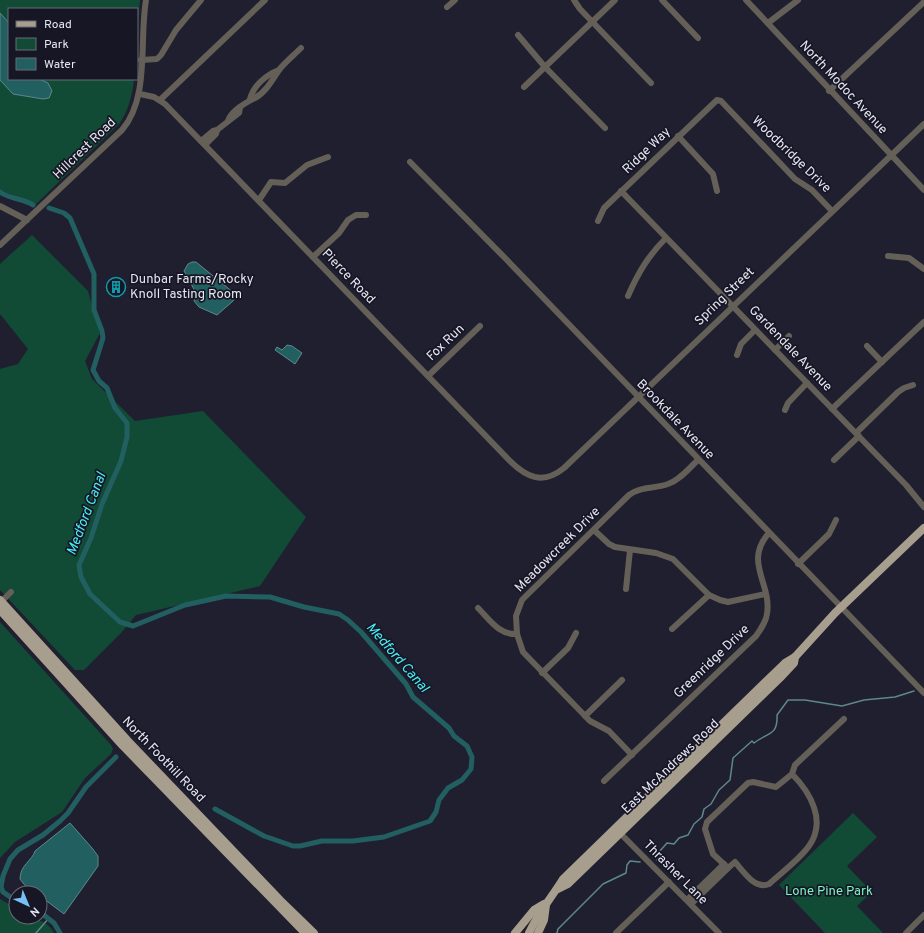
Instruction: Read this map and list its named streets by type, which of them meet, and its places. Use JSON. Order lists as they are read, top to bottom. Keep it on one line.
{"streets":{"main road":["North Foothill Road","East McAndrews Road"],"street":["North Modoc Avenue","Hillcrest Road","Ridge Way","Woodbridge Drive","Pierce Road","Spring Street","Fox Run","Gardendale Avenue","Brookdale Avenue","Meadowcreek Drive","Greenridge Drive","Thrasher Lane"]},"crossings":[["North Modoc Avenue","Spring Street"],["Hillcrest Road","Pierce Road"],["Ridge Way","Woodbridge Drive"],["Ridge Way","Gardendale Avenue"],["Woodbridge Drive","Spring Street"],["Pierce Road","Spring Street"],["Pierce Road","Fox Run"],["Spring Street","Gardendale Avenue"],["Spring Street","Brookdale Avenue"],["Brookdale Avenue","Meadowcreek Drive"],["Brookdale Avenue","Greenridge Drive"],["Brookdale Avenue","East McAndrews Road"],["Meadowcreek Drive","Greenridge Drive"],["East McAndrews Road","Thrasher Lane"]],"water":["Medford Canal"],"parks":["Lone Pine Park"],"places":{"building":["Dunbar Farms/Rocky Knoll Tasting Room"]},"legend":["Road","Park","Water"],"north":"bottom right"}
